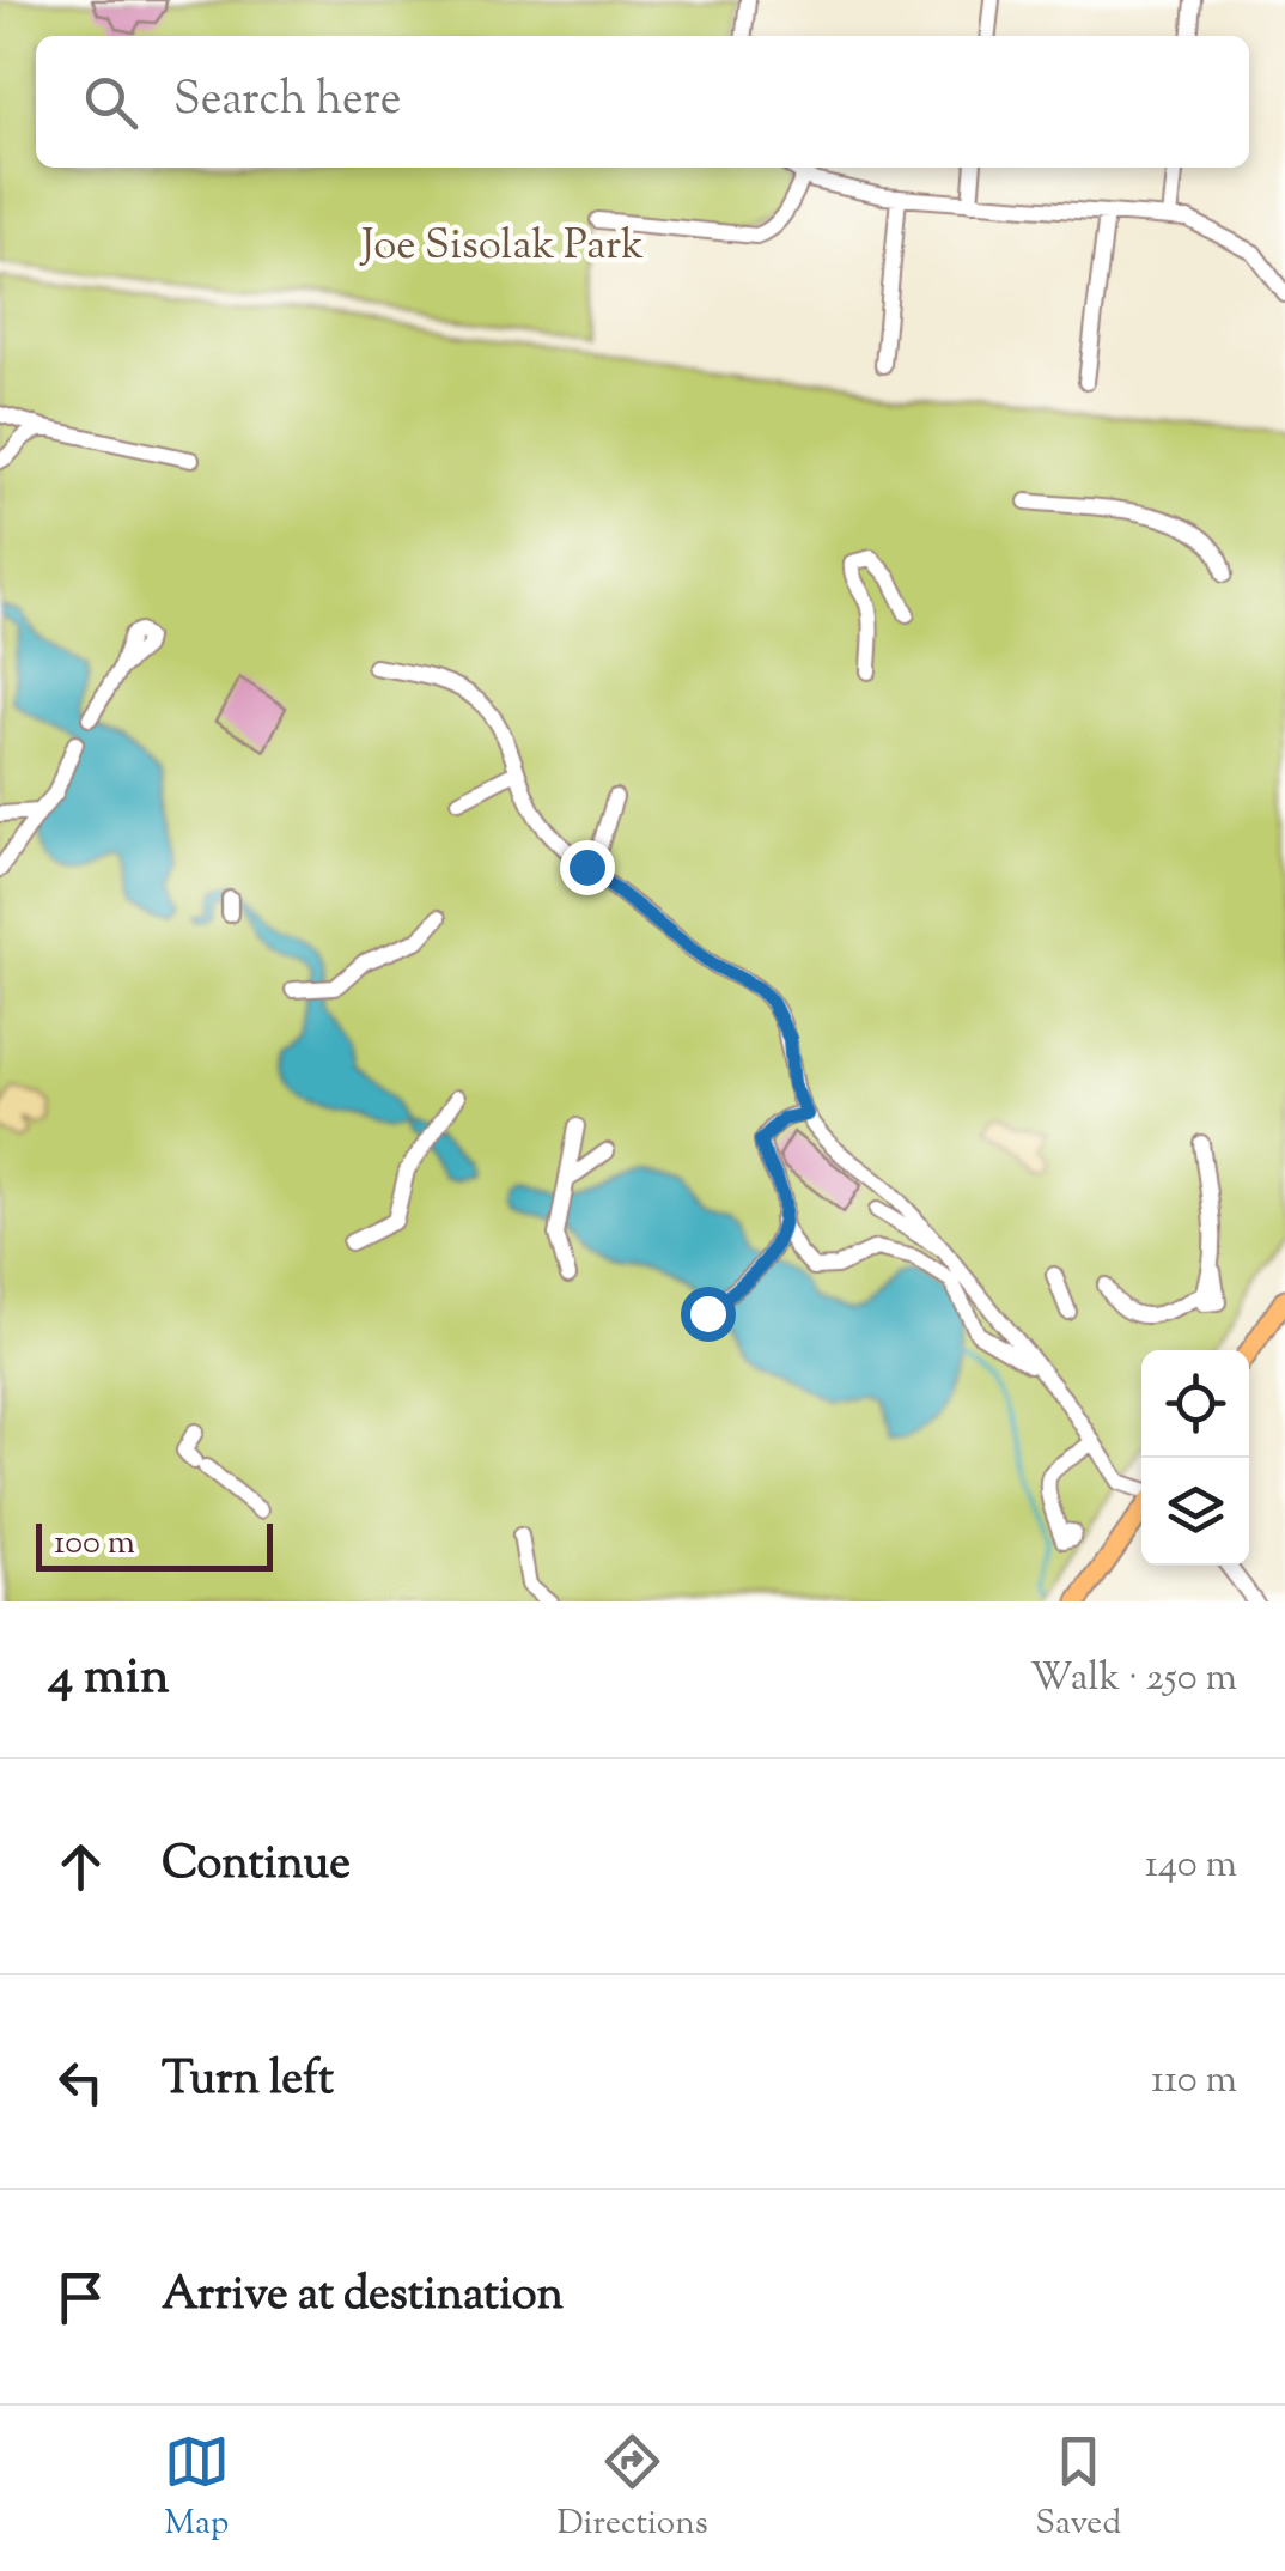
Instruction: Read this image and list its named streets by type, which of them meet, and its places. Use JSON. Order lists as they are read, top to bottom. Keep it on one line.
{"parks":["Joe Sisolak Park"],"scale_bar":"100 m","page":{"search":"Search here","scale":"100 m","heading":["4 min","Walk · 250 m"],"list":[["Continue","140 m"],["Turn left","110 m"],"Arrive at destination"],"nav":["Map","Directions","Saved"]}}
